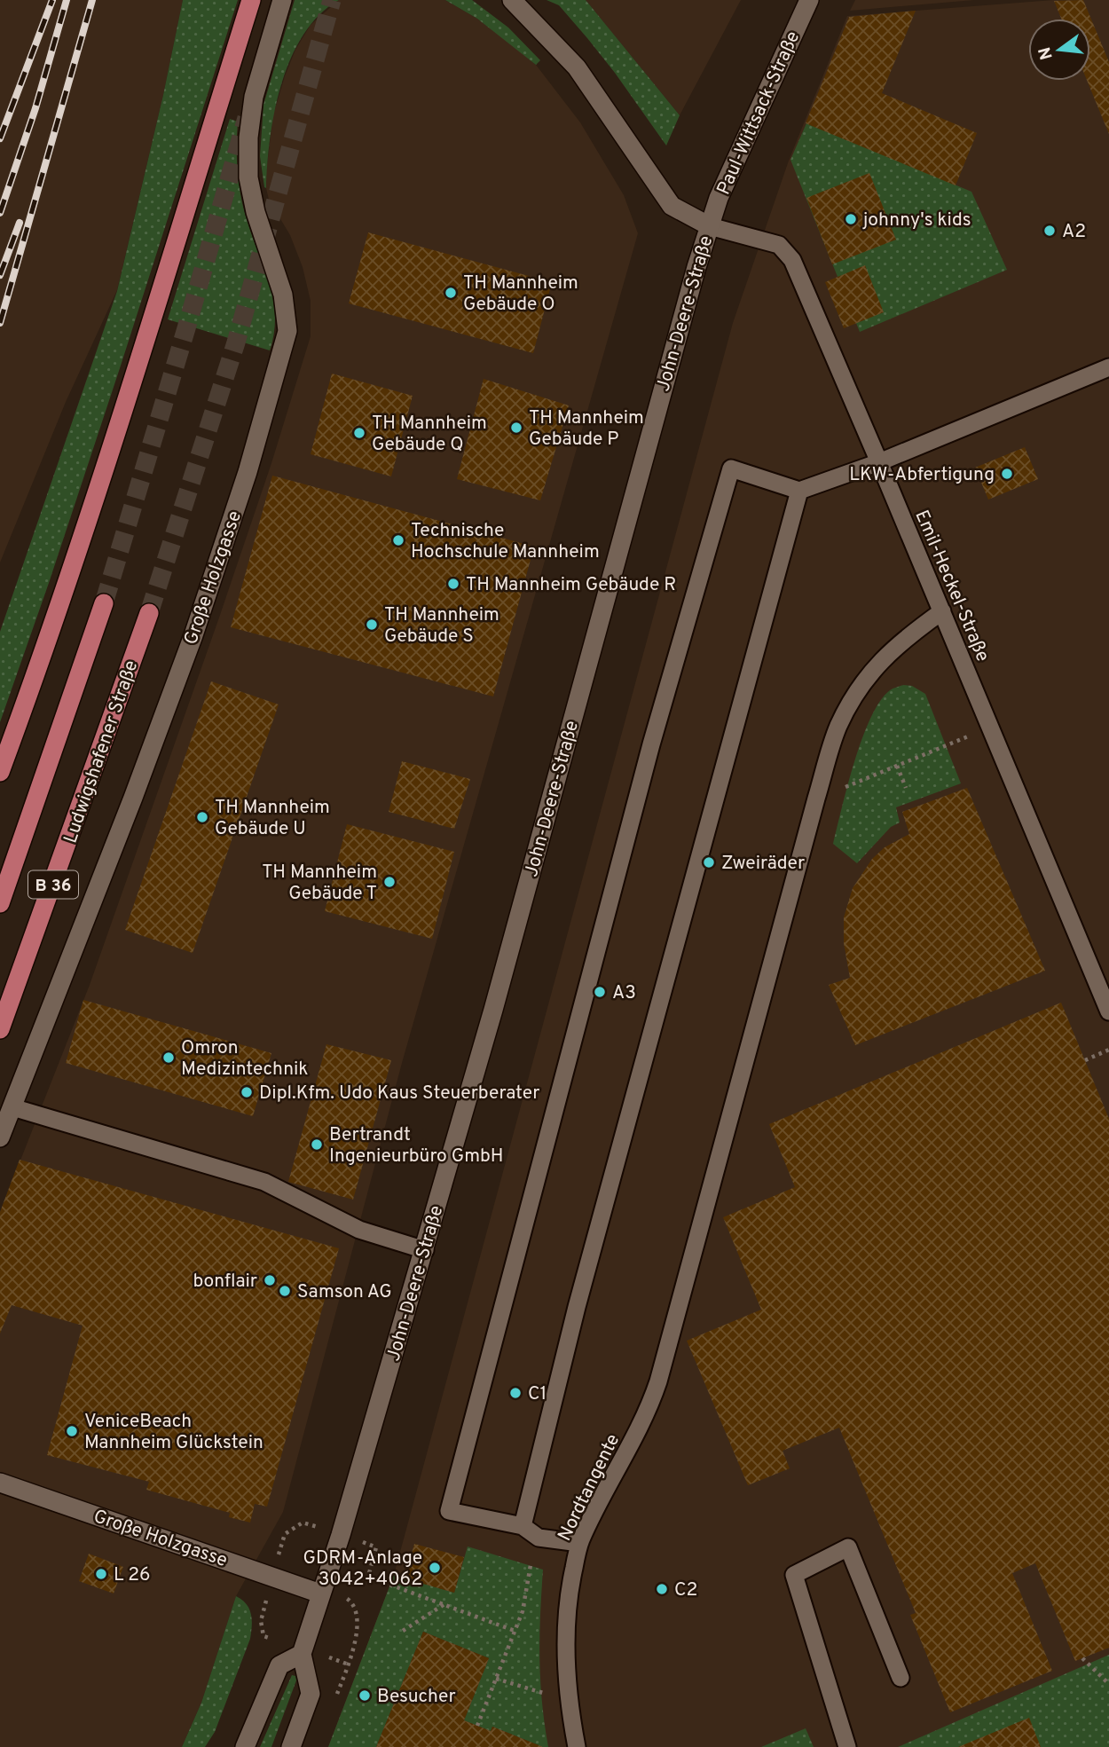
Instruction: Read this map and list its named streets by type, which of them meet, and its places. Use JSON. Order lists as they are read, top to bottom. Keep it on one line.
{"streets":{"main road":["Ludwigshafener Straße","B 36"],"street":["Paul-Wittsack-Straße","John-Deere-Straße","Große Holzgasse"],"lane":["Emil-Heckel-Straße","Nordtangente"]},"crossings":[["Paul-Wittsack-Straße","John-Deere-Straße"],["Paul-Wittsack-Straße","Emil-Heckel-Straße"],["John-Deere-Straße","Große Holzgasse"],["John-Deere-Straße","Emil-Heckel-Straße"],["Emil-Heckel-Straße","Nordtangente"]],"places":["johnny's kids","A2","TH Mannheim Gebäude O","TH Mannheim Gebäude P","TH Mannheim Gebäude Q","LKW-Abfertigung","Technische Hochschule Mannheim","TH Mannheim Gebäude R","TH Mannheim Gebäude S","TH Mannheim Gebäude U","Zweiräder","TH Mannheim Gebäude T","A3","Omron Medizintechnik","Dipl.Kfm. Udo Kaus Steuerberater","Bertrandt Ingenieurbüro GmbH","bonflair","Samson AG","C1","VeniceBeach Mannheim Glückstein","GDRM-Anlage 3042+4062","L 26","C2","Besucher"],"north":"left"}
